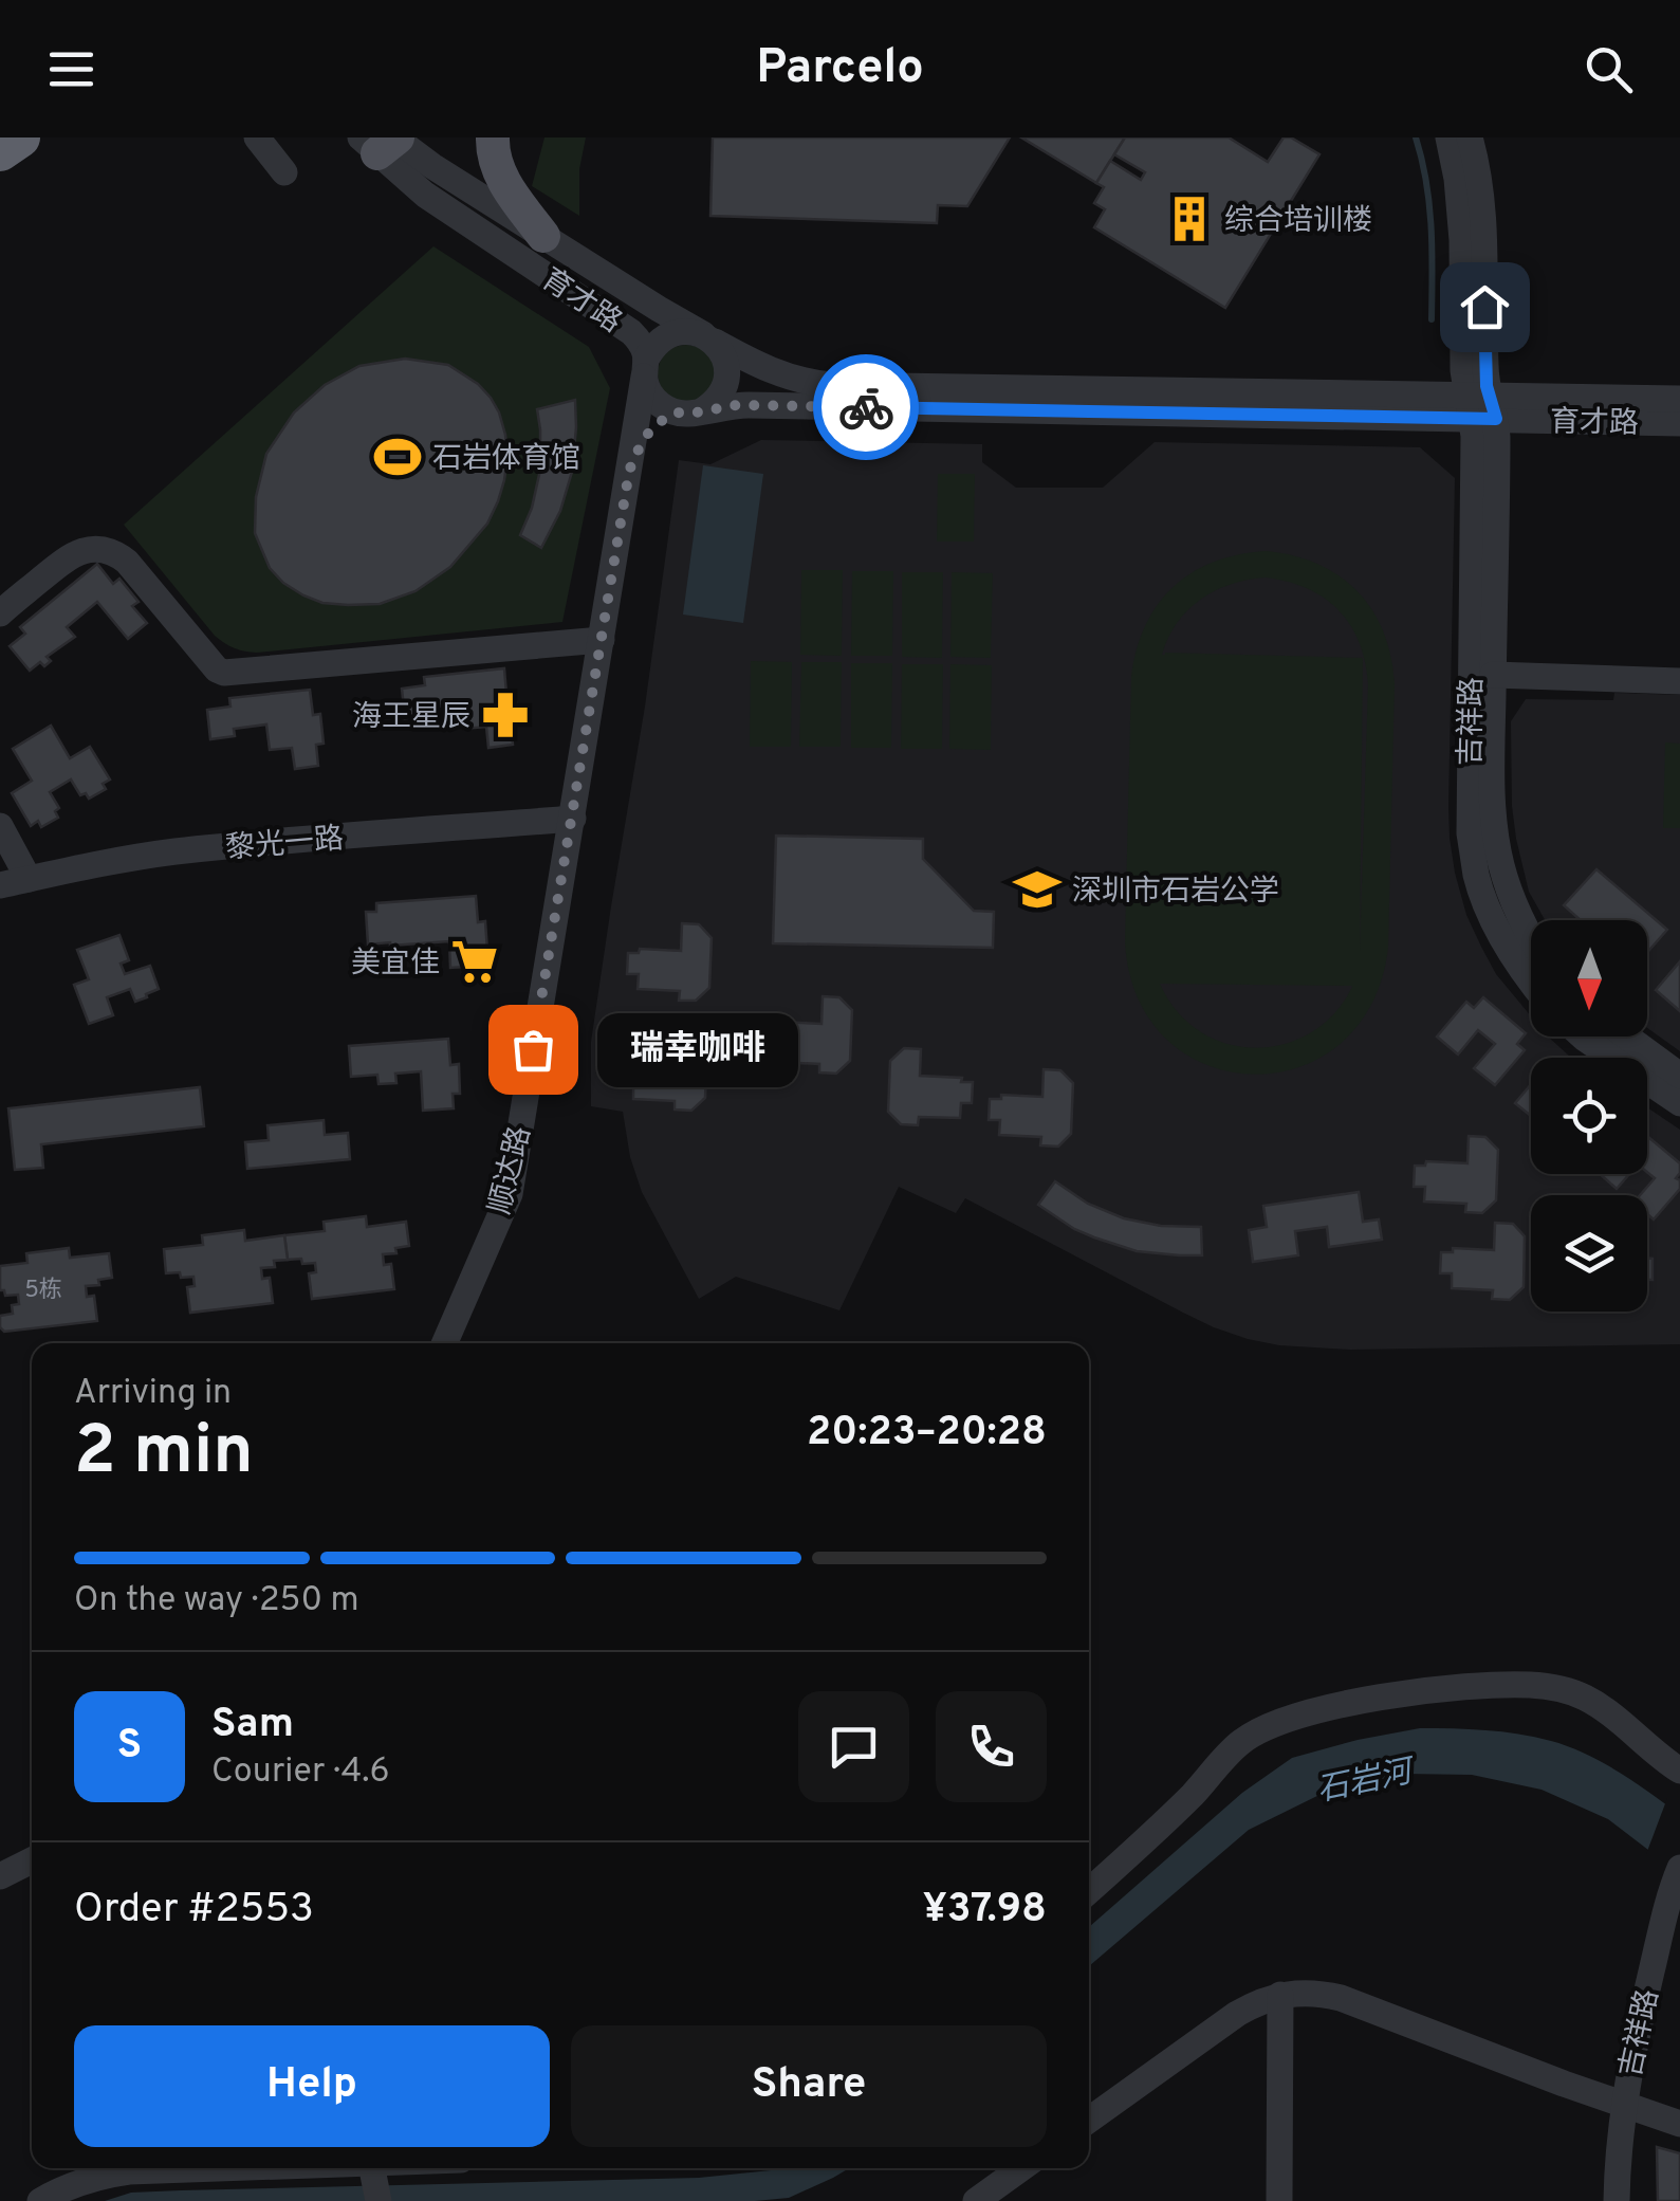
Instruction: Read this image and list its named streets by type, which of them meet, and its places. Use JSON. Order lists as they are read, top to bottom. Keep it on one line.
{"streets":{"street":["育才路","吉祥路","黎光一路","顺达路"]},"crossings":[["育才路","吉祥路"],["育才路","顺达路"],["黎光一路","顺达路"]],"water":["石岩河"],"places":{"building":["综合培训楼"],"sports":["石岩体育馆"],"pharmacy":["海王星辰"],"school or university":["深圳市石岩公学"],"supermarket":["美宜佳"],"other":["瑞幸咖啡"]},"house_numbers":["5栋"],"north":"bottom","page":{"header":"Parcelo","bubble":"瑞幸咖啡","heading":["2 min","Arriving in","20:23–20:28"],"panel":["Sam","Courier · 4.6","Order #2553","¥37.98"],"bar":"On the way · 250 m","round":"S","buttons":["Help","Share"]}}
